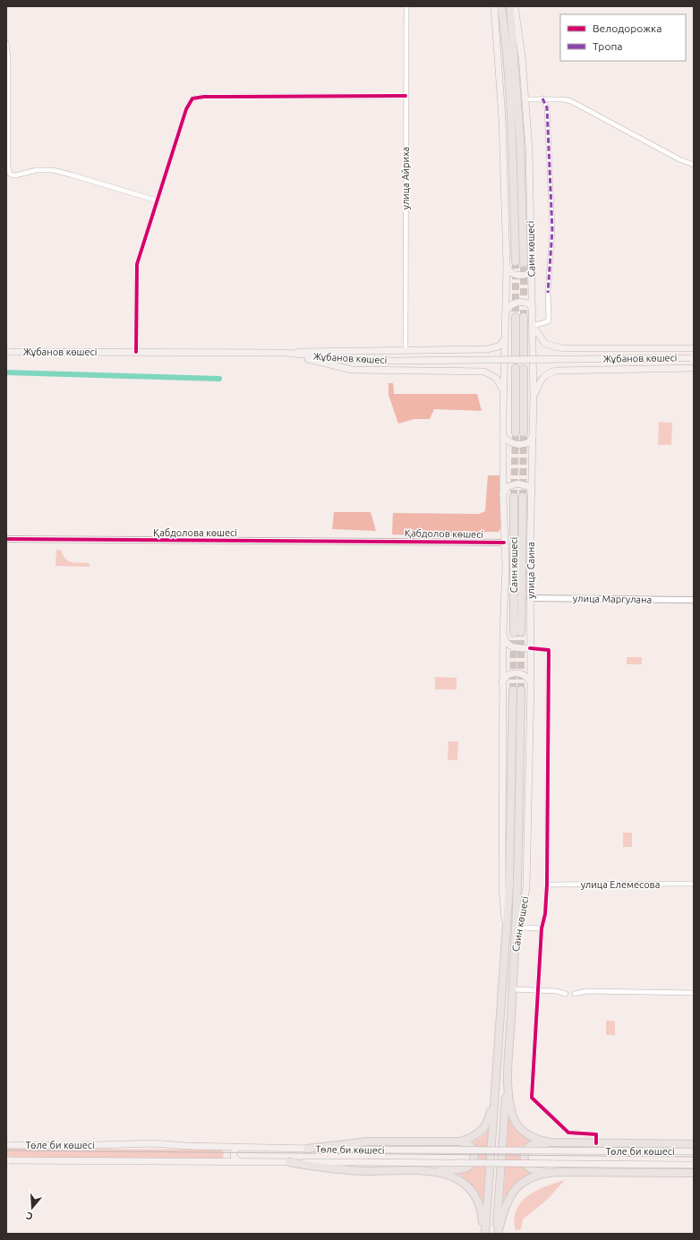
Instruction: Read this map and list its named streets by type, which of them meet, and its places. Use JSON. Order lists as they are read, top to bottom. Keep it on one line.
{"streets":{"main road":["Саин көшесі","Жұбанов көшесі","улица Саина","Төле би көшесі"],"street":["улица Айриха","Қабдолова көшесі","Қабдолов көшесі","улица Маргулана","улица Елемесова"]},"crossings":[["Саин көшесі","Қабдолов көшесі"],["Саин көшесі","улица Саина"],["Қабдолова көшесі","Қабдолов көшесі"],["улица Саина","улица Маргулана"]],"legend":["Велодорожка","Тропа"],"north":"bottom"}
